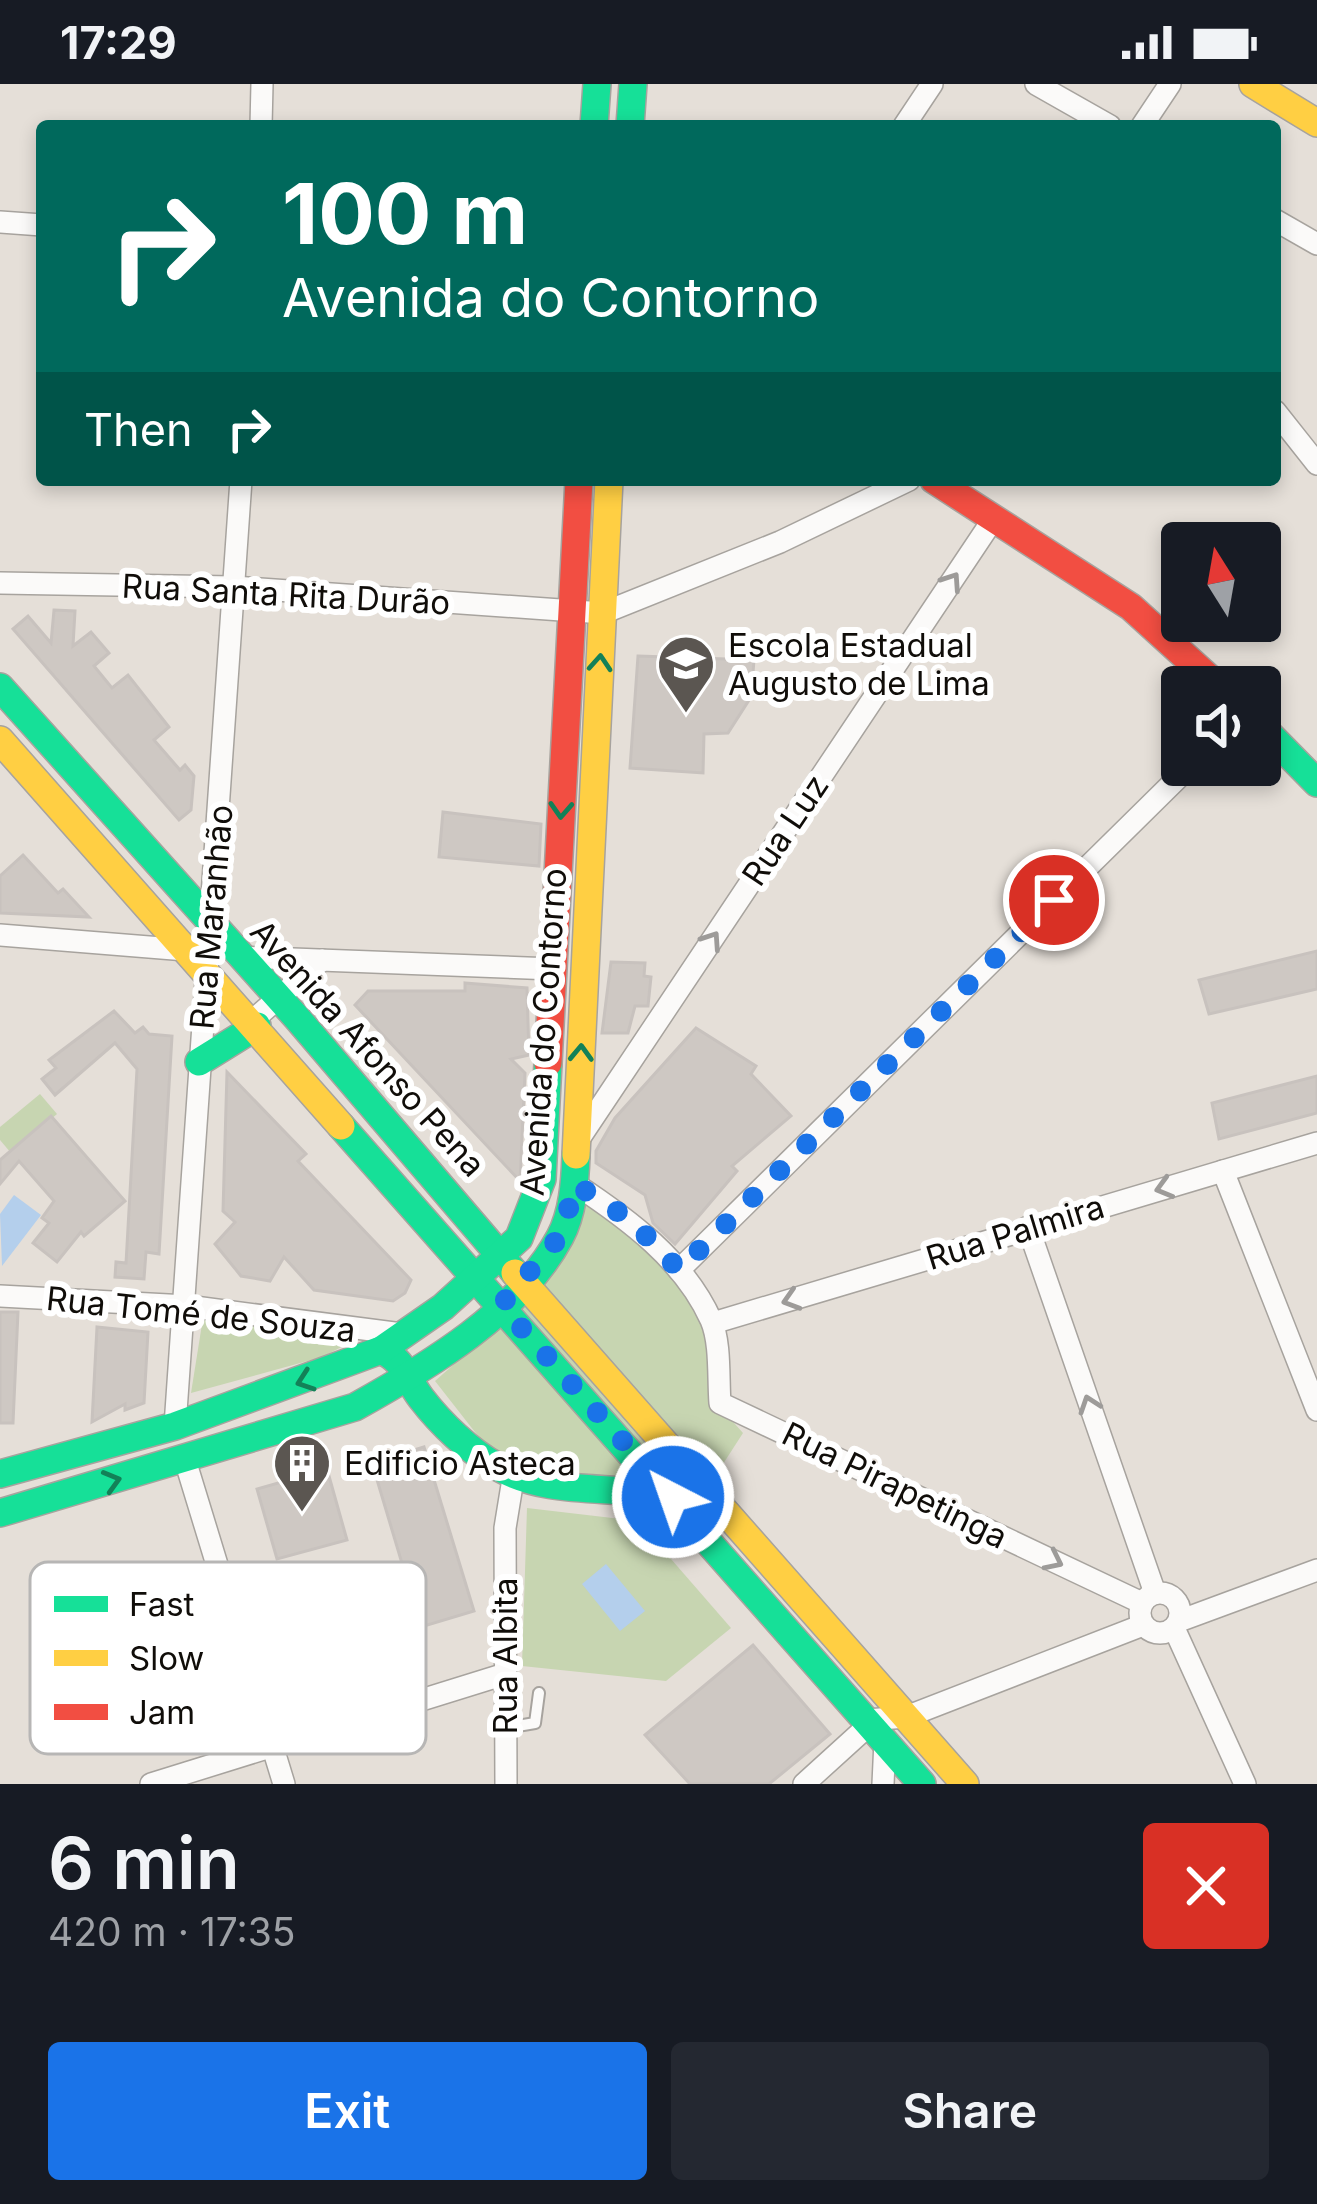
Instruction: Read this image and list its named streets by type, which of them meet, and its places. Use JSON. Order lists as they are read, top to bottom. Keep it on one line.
{"streets":{"main road":["Avenida do Contorno","Avenida Afonso Pena"],"street":["Rua Santa Rita Durão","Rua Luz","Rua Maranhão","Rua Palmira","Rua Tomé de Souza","Rua Pirapetinga","Rua Albita"]},"crossings":[["Rua Santa Rita Durão","Rua Maranhão"],["Rua Santa Rita Durão","Avenida do Contorno"],["Rua Luz","Avenida do Contorno"],["Rua Maranhão","Avenida do Contorno"],["Rua Maranhão","Avenida Afonso Pena"],["Rua Maranhão","Rua Tomé de Souza"],["Avenida do Contorno","Avenida Afonso Pena"],["Avenida do Contorno","Rua Tomé de Souza"],["Rua Palmira","Rua Pirapetinga"]],"one_way":["Rua Luz","Rua Palmira","Rua Pirapetinga"],"places":{"school or university":["Escola Estadual Augusto de Lima"],"building":["Edificio Asteca"]},"legend":["Fast","Slow","Jam"],"north":"top","page":{"status":"17:29","turn":["100 m","Avenida do Contorno"],"then":"Then","heading":["6 min","420 m · 17:35"],"buttons":["Exit","Share"]}}
